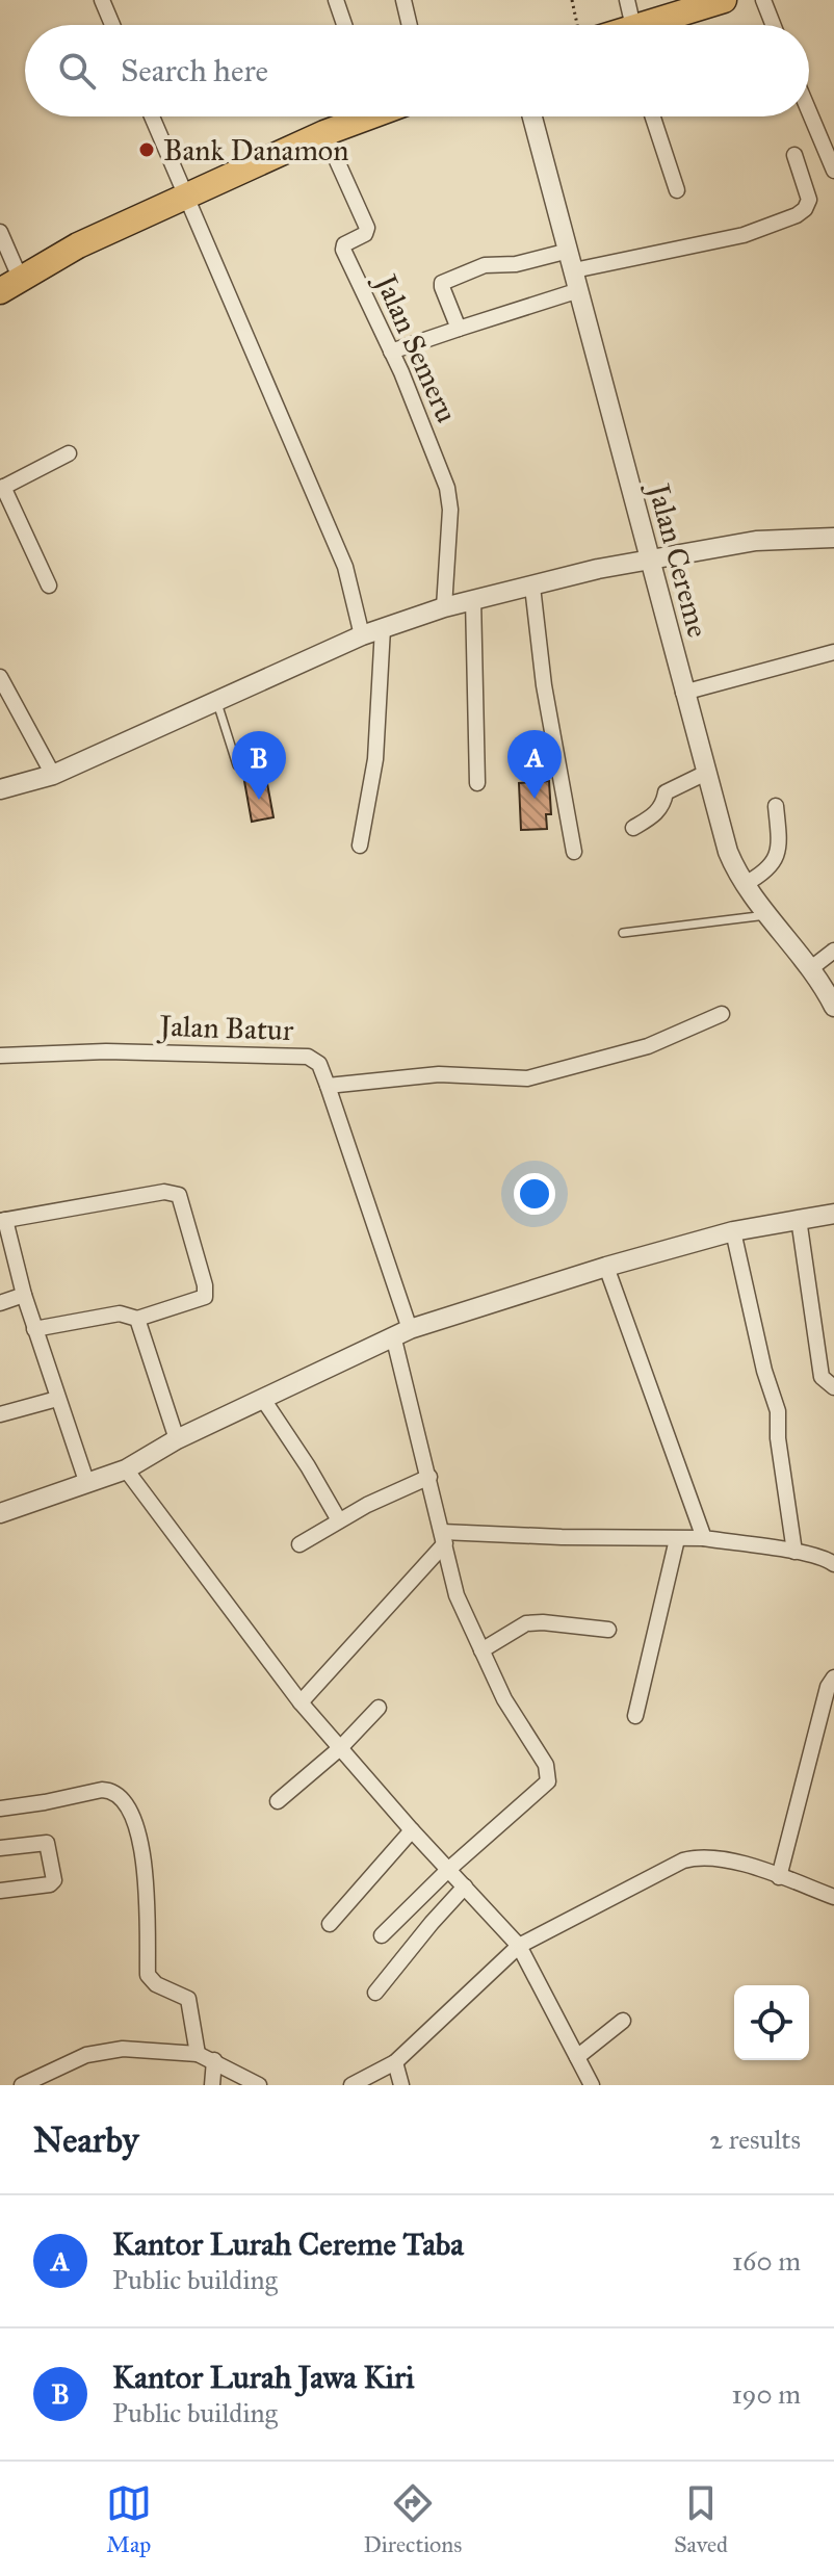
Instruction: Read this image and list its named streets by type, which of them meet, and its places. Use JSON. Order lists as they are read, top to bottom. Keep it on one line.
{"streets":{"street":["Jalan Semeru","Jalan Cereme","Jalan Batur"]},"places":["Bank Danamon"],"page":{"search":"Search here","pins":["A","B"],"heading":["Nearby","2 results"],"list":[{"mark":"A","name":"Kantor Lurah Cereme Taba","note":"Public building","value":"160 m"},{"mark":"B","name":"Kantor Lurah Jawa Kiri","note":"Public building","value":"190 m"}],"nav":["Map","Directions","Saved"]}}
